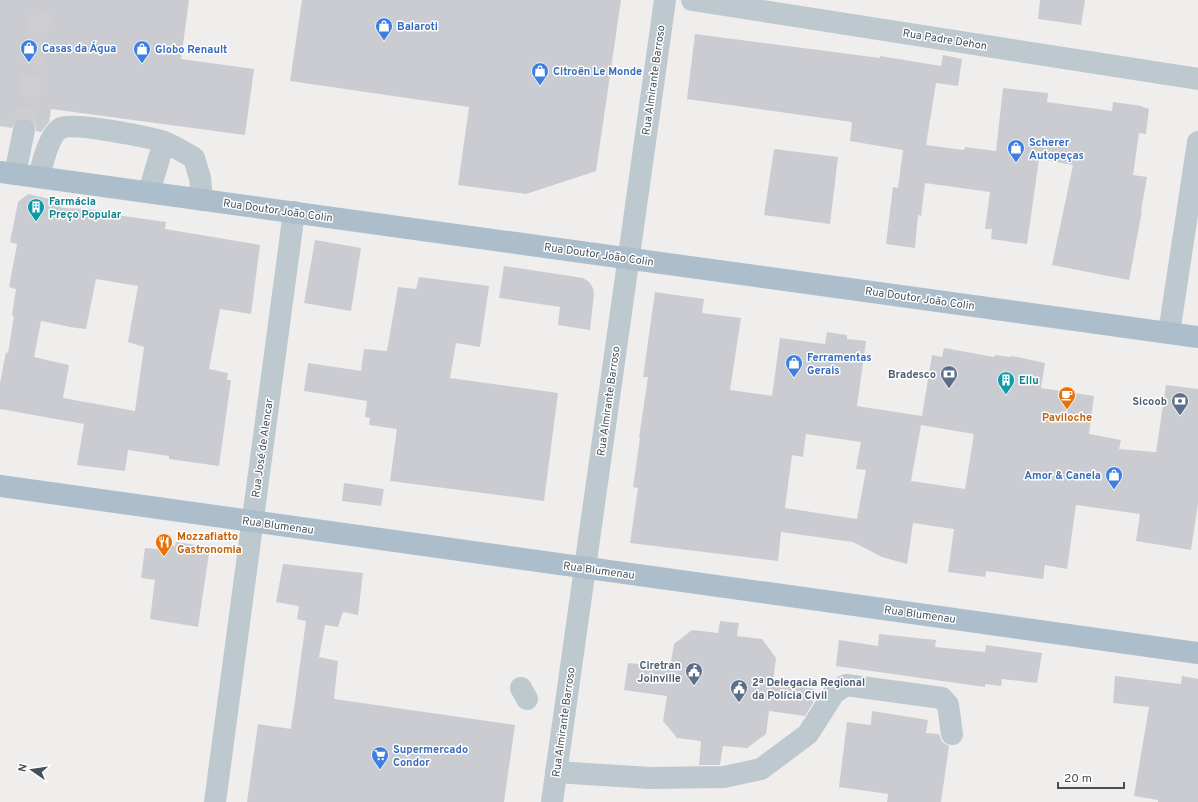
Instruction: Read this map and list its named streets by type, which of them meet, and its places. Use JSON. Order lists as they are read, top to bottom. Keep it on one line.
{"streets":{"main road":["Rua Doutor João Colin","Rua Blumenau"],"street":["Rua Padre Dehon","Rua Almirante Barroso","Rua José de Alencar"]},"crossings":[["Rua Almirante Barroso","Rua Doutor João Colin"],["Rua Almirante Barroso","Rua Blumenau"],["Rua Doutor João Colin","Rua José de Alencar"],["Rua José de Alencar","Rua Blumenau"]],"places":{"shop":["Balaroti","Casas da Água","Globo Renault","Citroën Le Monde","Scherer Autopeças","Ferramentas Gerais","Amor & Canela"],"building":["Farmácia Preço Popular","Ellu"],"bank":["Bradesco","Sicoob"],"cafe":["Paviloche"],"restaurant":["Mozzafiatto Gastronomia"],"public building":["Ciretran Joinville","2ª Delegacia Regional da Polícia Civil"],"supermarket":["Supermercado Condor"]},"scale_bar":"20 m","north":"left"}
